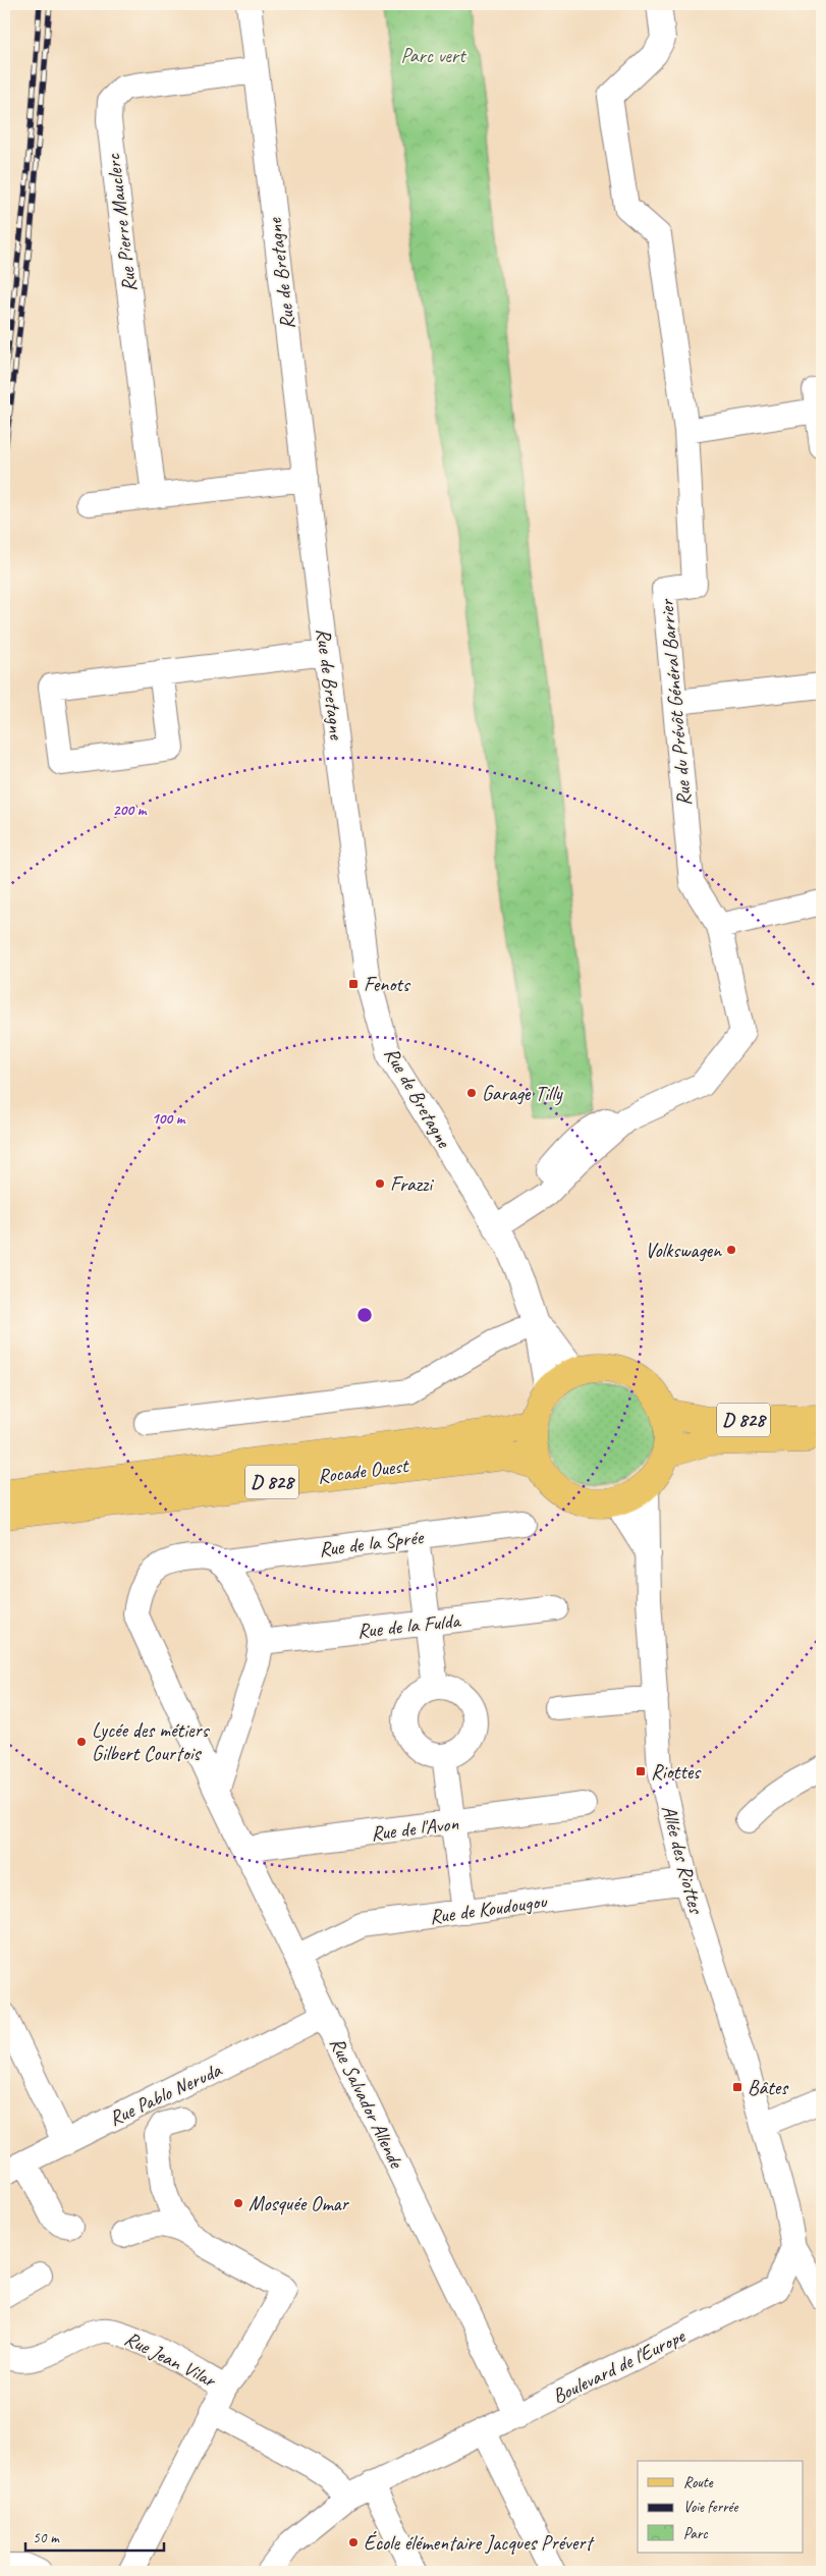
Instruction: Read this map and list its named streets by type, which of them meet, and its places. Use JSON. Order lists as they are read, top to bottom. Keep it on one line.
{"streets":{"main road":["D 828","Rocade Ouest"],"street":["Rue Pierre Mauclerc","Rue de Bretagne","Rue du Prévôt Général Barrier","Rue de la Sprée","Rue de la Fulda","Rue de l'Avon","Allée des Riottes","Rue de Koudougou","Rue Pablo Neruda","Rue Salvador Allende","Rue Jean Vilar","Boulevard de l'Europe"]},"crossings":[["Rue Pierre Mauclerc","Rue de Bretagne"],["Rue de Bretagne","Rue du Prévôt Général Barrier"],["Rue de Bretagne","D 828"],["Rue de Bretagne","Rocade Ouest"],["Rue de Bretagne","Allée des Riottes"],["D 828","Rocade Ouest"],["D 828","Allée des Riottes"],["Rocade Ouest","Allée des Riottes"],["Rue de la Sprée","Rue Salvador Allende"],["Rue de l'Avon","Rue Salvador Allende"],["Allée des Riottes","Rue de Koudougou"],["Rue de Koudougou","Rue Salvador Allende"],["Rue Pablo Neruda","Rue Salvador Allende"],["Rue Salvador Allende","Boulevard de l'Europe"],["Rue Jean Vilar","Boulevard de l'Europe"]],"parks":["Parc vert"],"places":{"transit":["Fenots","Riottes","Bâtes"],"other":["Garage Tilly","Frazzi","Volkswagen","Lycée des métiers Gilbert Courtois","Mosquée Omar","École élémentaire Jacques Prévert"]},"legend":["Route","Voie ferrée","Parc"],"scale_bar":"50 m","rings":["200 m","100 m"]}
